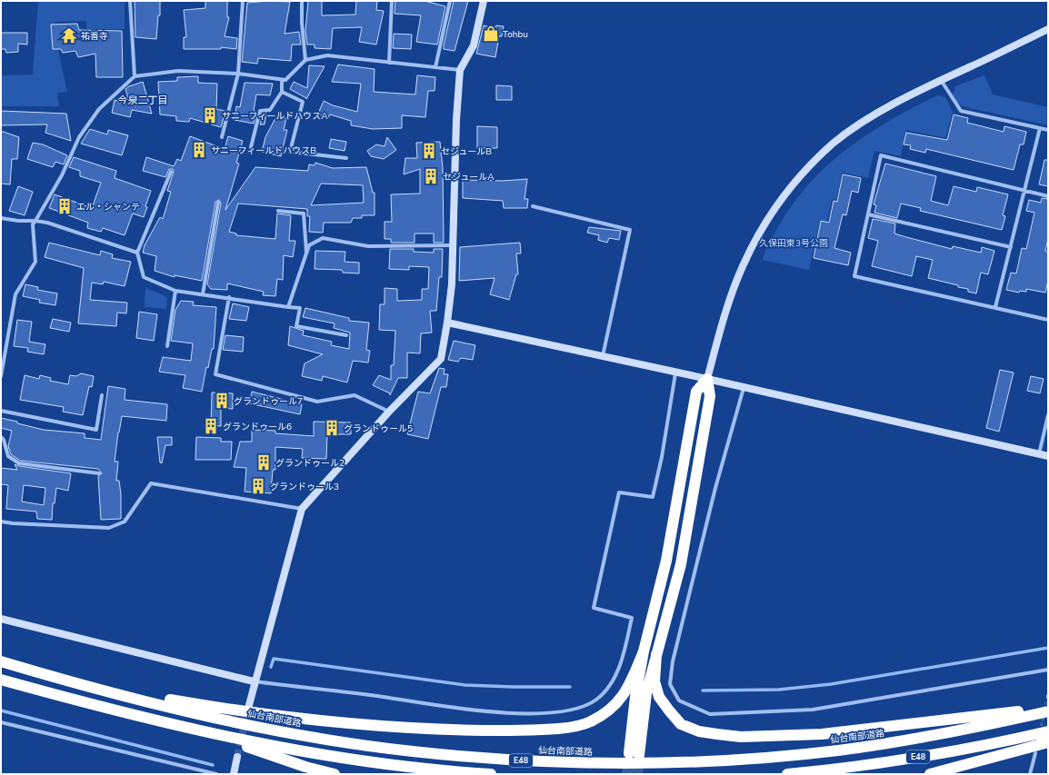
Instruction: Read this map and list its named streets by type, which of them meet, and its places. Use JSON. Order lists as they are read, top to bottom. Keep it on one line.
{"streets":{"highway":["仙台南部道路","E48"]},"districts":["今泉二丁目"],"parks":["久保田東3号公園"],"places":{"shop":["Tohbu"],"temple":["祐善寺"],"building":["サニーフィールドハウスA","サニーフィールドハウスB","セジュールB","セジュールA","エル・シャンテ","グランドゥール7","グランドゥール6","グランドゥール5","グランドゥール2","グランドゥール3"]}}
